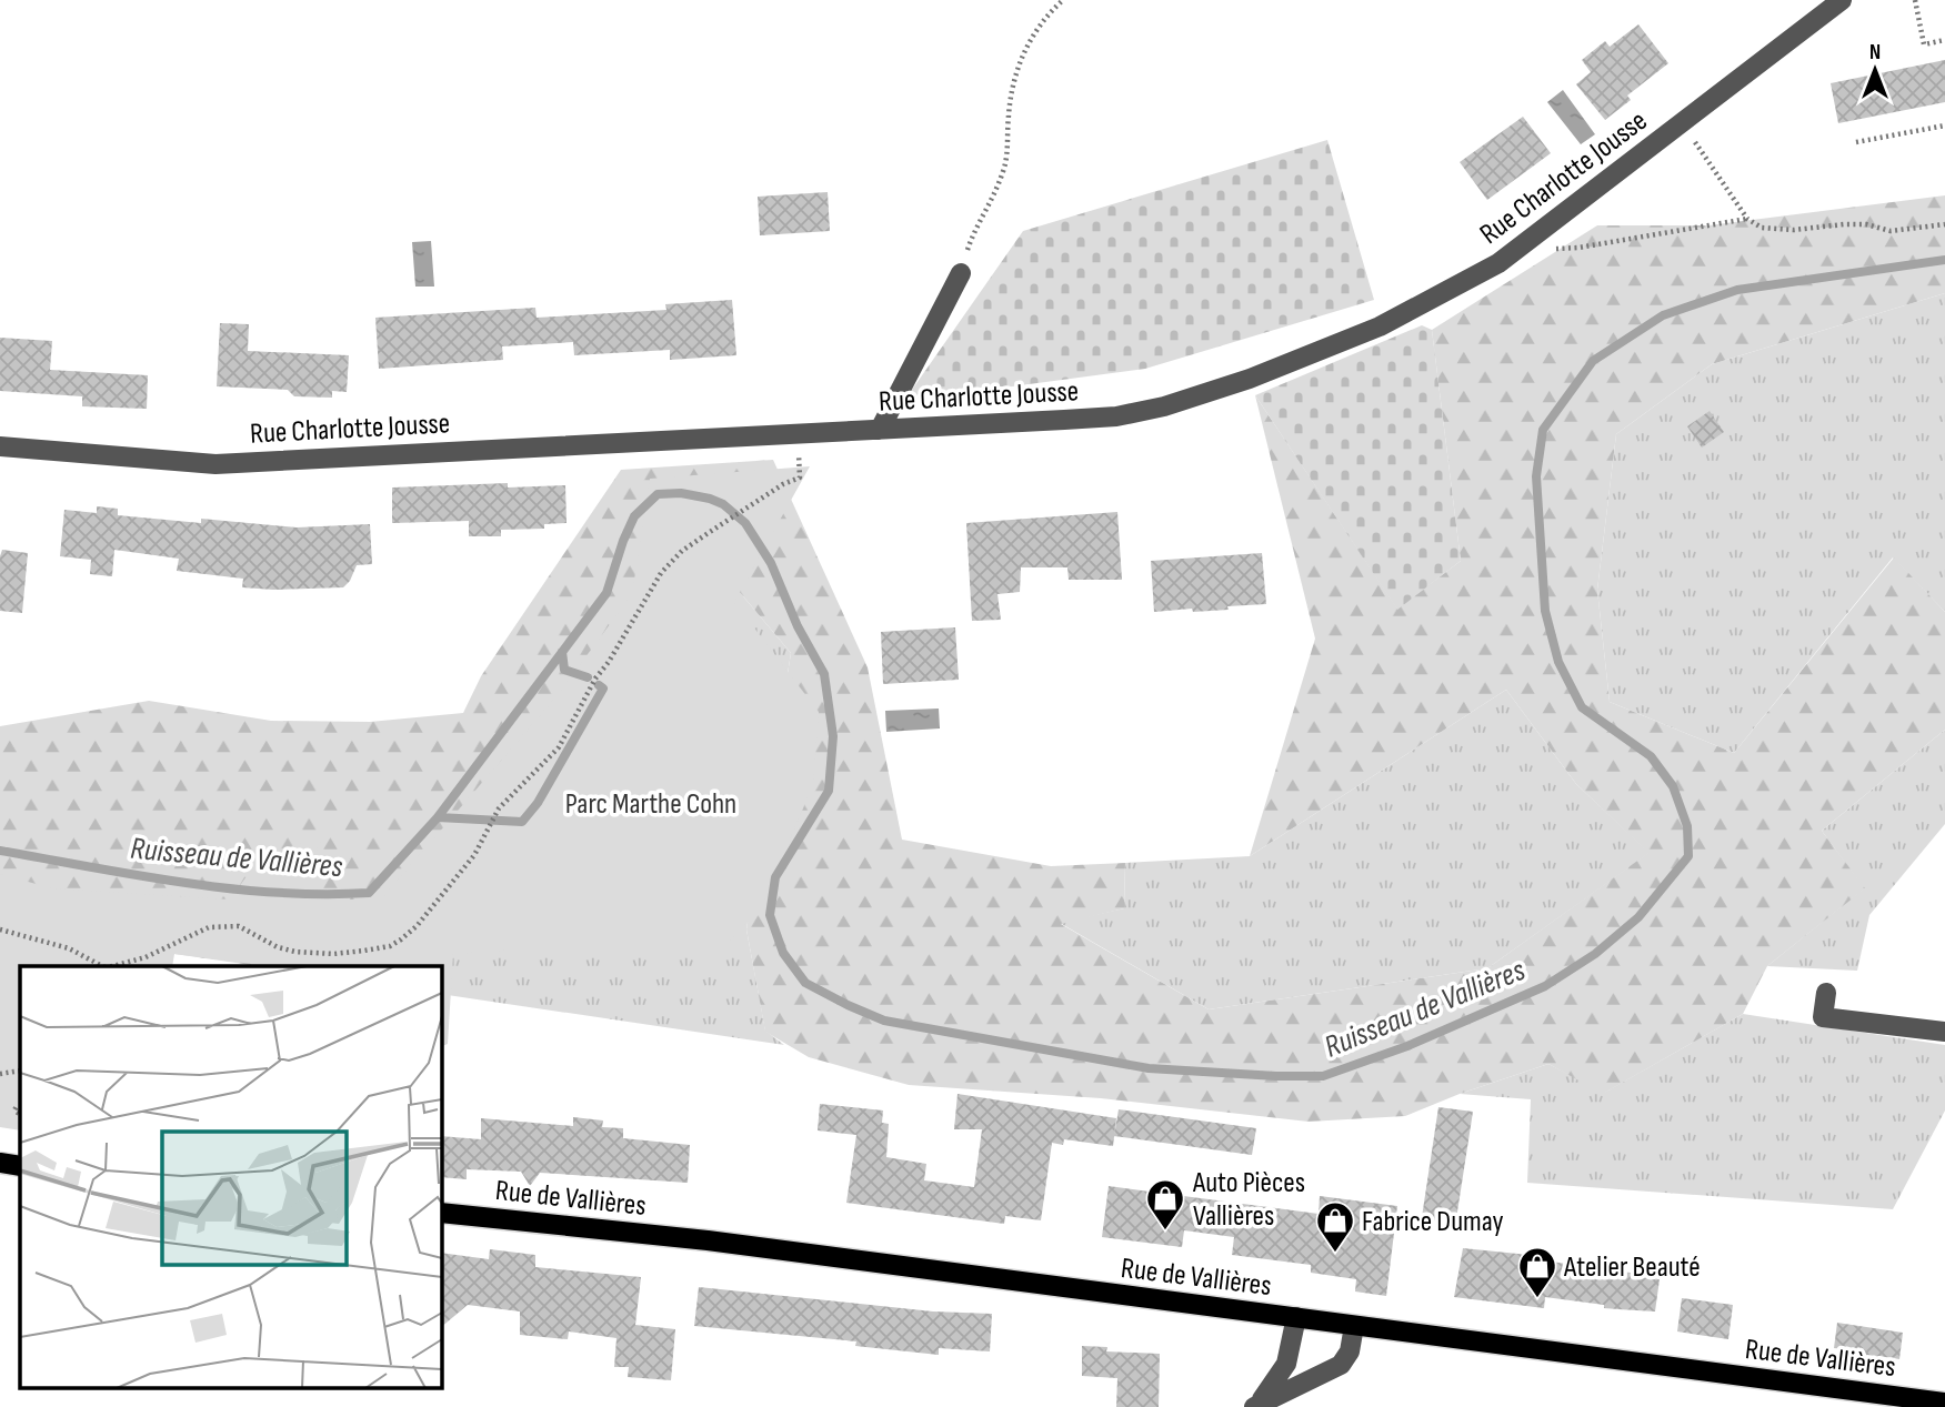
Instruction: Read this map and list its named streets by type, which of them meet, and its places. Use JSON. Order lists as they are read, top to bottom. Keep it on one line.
{"streets":{"main road":["Rue de Vallières"],"street":["Rue Charlotte Jousse"]},"water":["Ruisseau de Vallières"],"parks":["Parc Marthe Cohn"],"places":{"shop":["Auto Pièces Vallières","Fabrice Dumay","Atelier Beauté"]},"north":"top"}
